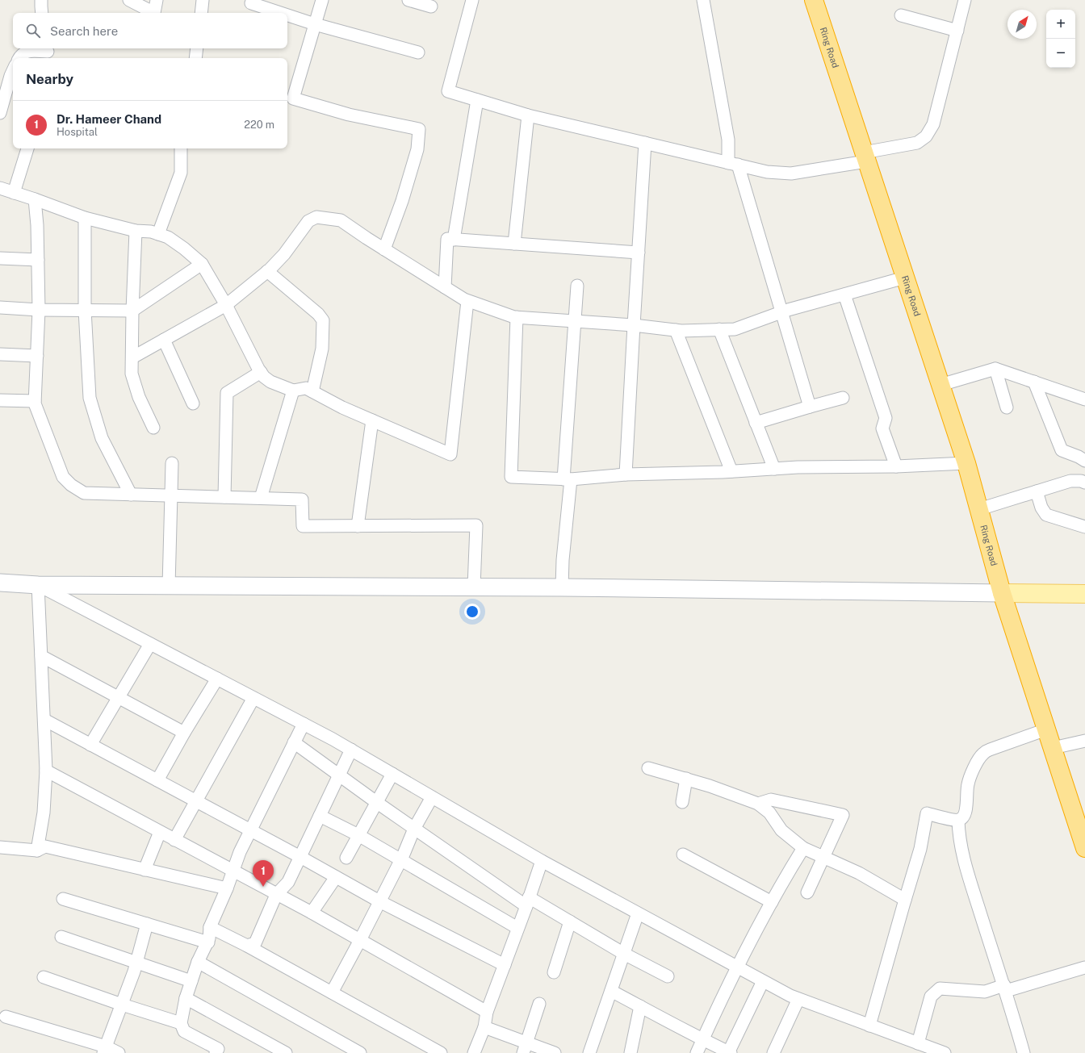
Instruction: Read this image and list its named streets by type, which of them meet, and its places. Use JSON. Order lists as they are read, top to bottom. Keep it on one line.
{"streets":{"highway":["Ring Road"]},"north":"top right","page":{"map_buttons":["+","−"],"search":"Search here","heading":"Nearby","list":[{"mark":"1","name":"Dr. Hameer Chand","note":"Hospital","value":"220 m"}],"pins":"1"}}
